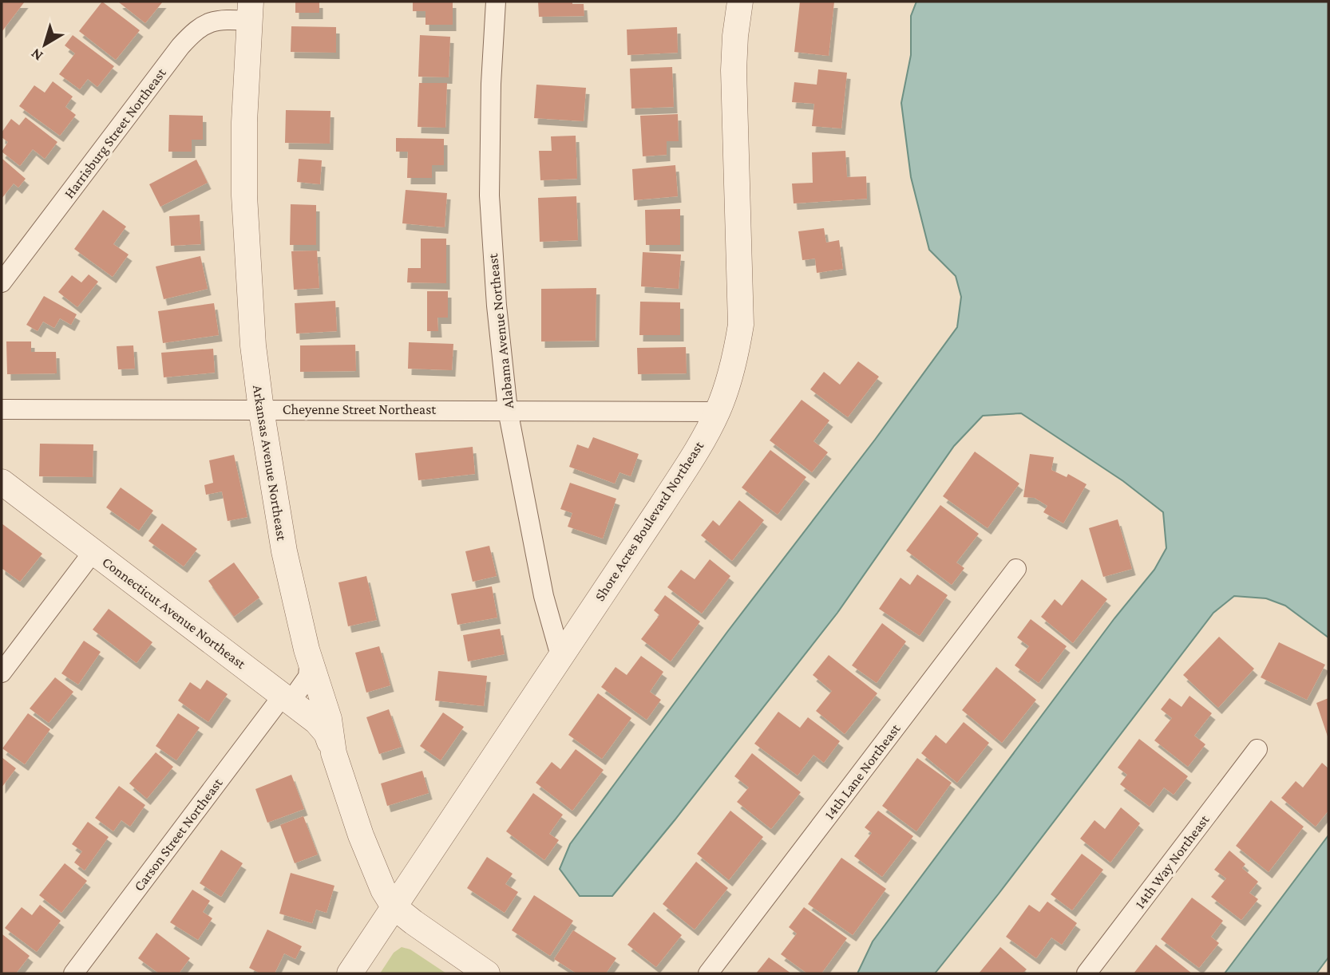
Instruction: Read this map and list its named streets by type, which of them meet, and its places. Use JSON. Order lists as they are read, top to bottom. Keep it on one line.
{"streets":{"street":["Harrisburg Street Northeast","Alabama Avenue Northeast","Cheyenne Street Northeast","Arkansas Avenue Northeast","Shore Acres Boulevard Northeast","Connecticut Avenue Northeast","14th Lane Northeast","Carson Street Northeast","14th Way Northeast"]},"crossings":[["Harrisburg Street Northeast","Arkansas Avenue Northeast"],["Alabama Avenue Northeast","Cheyenne Street Northeast"],["Alabama Avenue Northeast","Shore Acres Boulevard Northeast"],["Cheyenne Street Northeast","Arkansas Avenue Northeast"],["Cheyenne Street Northeast","Shore Acres Boulevard Northeast"],["Arkansas Avenue Northeast","Shore Acres Boulevard Northeast"],["Arkansas Avenue Northeast","Connecticut Avenue Northeast"],["Arkansas Avenue Northeast","Carson Street Northeast"],["Connecticut Avenue Northeast","Carson Street Northeast"]],"north":"bottom left"}
